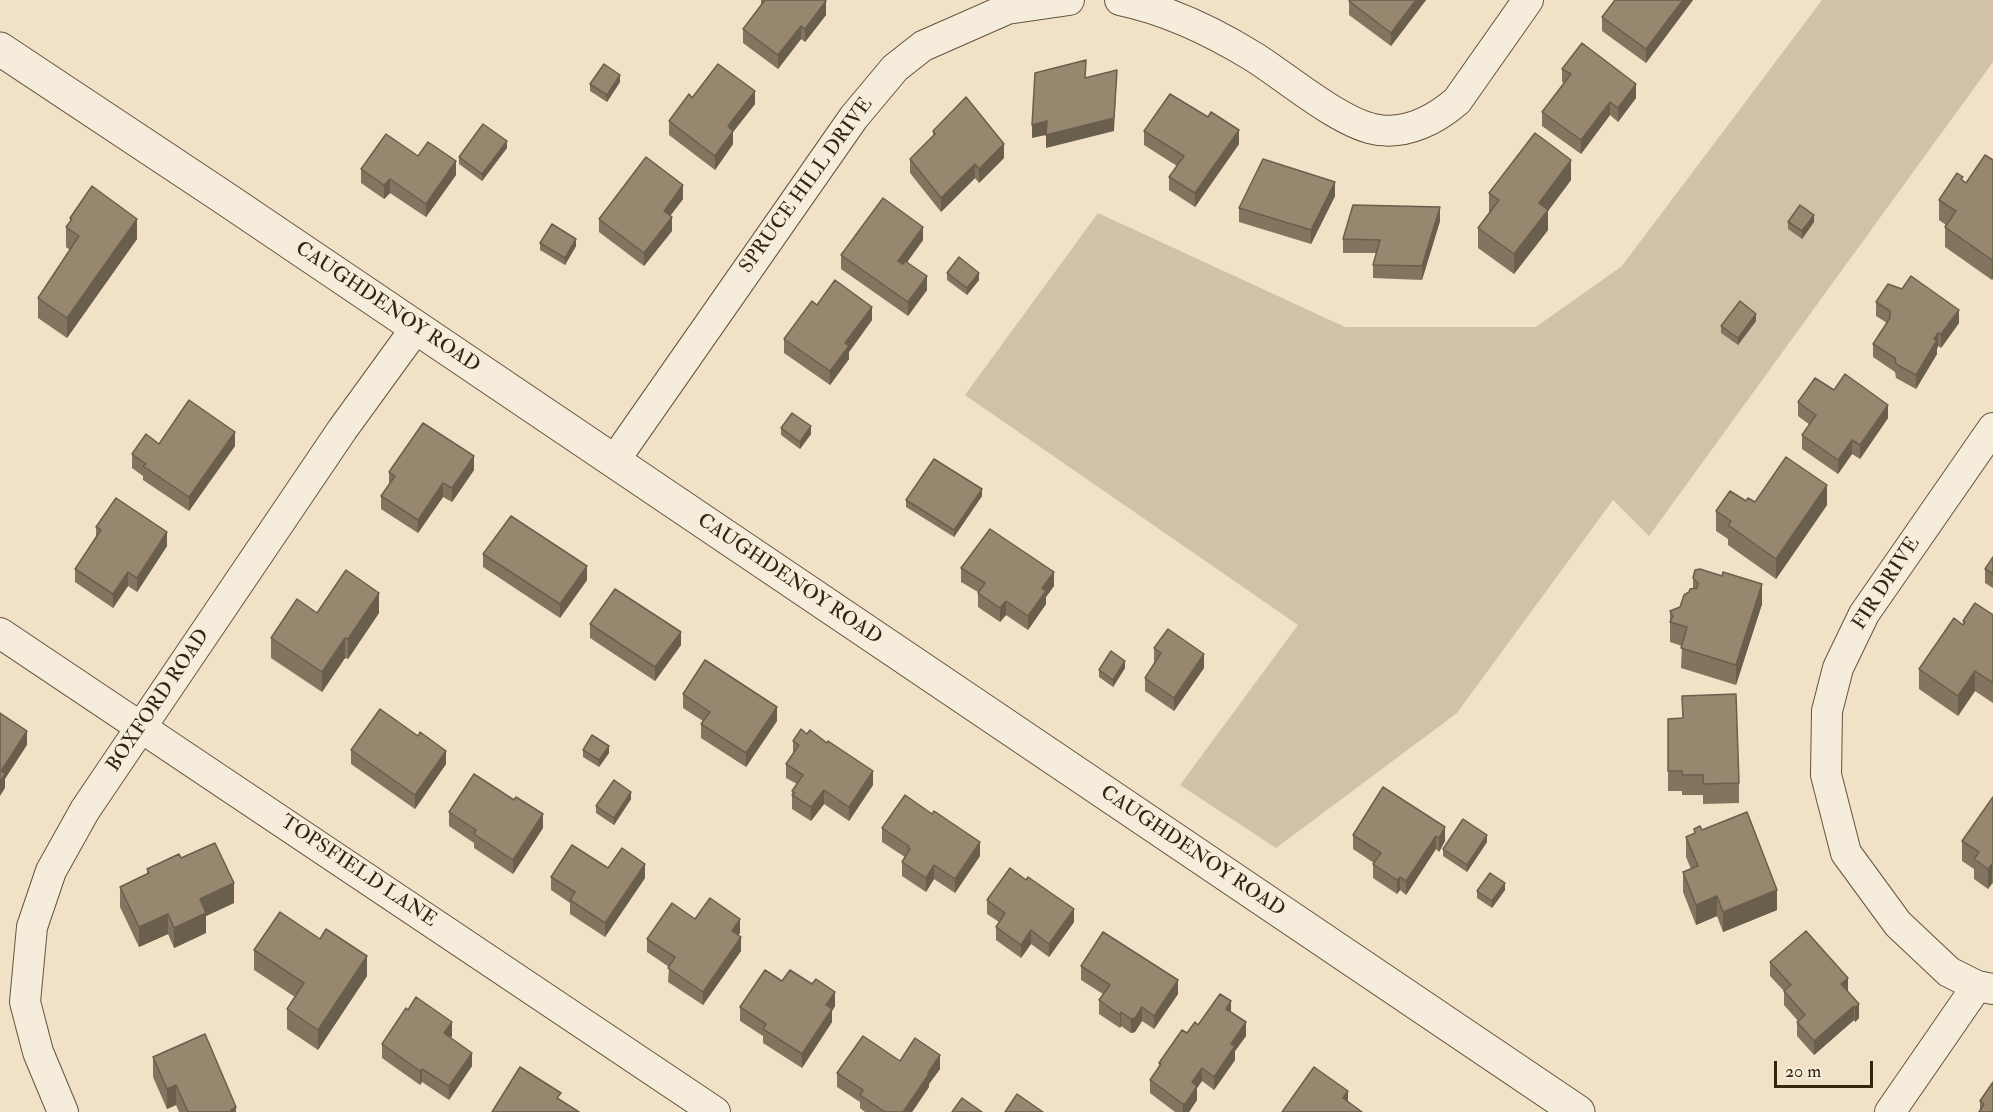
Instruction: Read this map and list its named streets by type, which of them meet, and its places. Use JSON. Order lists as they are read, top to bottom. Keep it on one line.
{"streets":{"street":["SPRUCE HILL DRIVE","CAUGHDENOY ROAD","FIR DRIVE","BOXFORD ROAD","TOPSFIELD LANE"]},"crossings":[["SPRUCE HILL DRIVE","CAUGHDENOY ROAD"],["CAUGHDENOY ROAD","BOXFORD ROAD"],["BOXFORD ROAD","TOPSFIELD LANE"]],"scale_bar":"20 m"}
